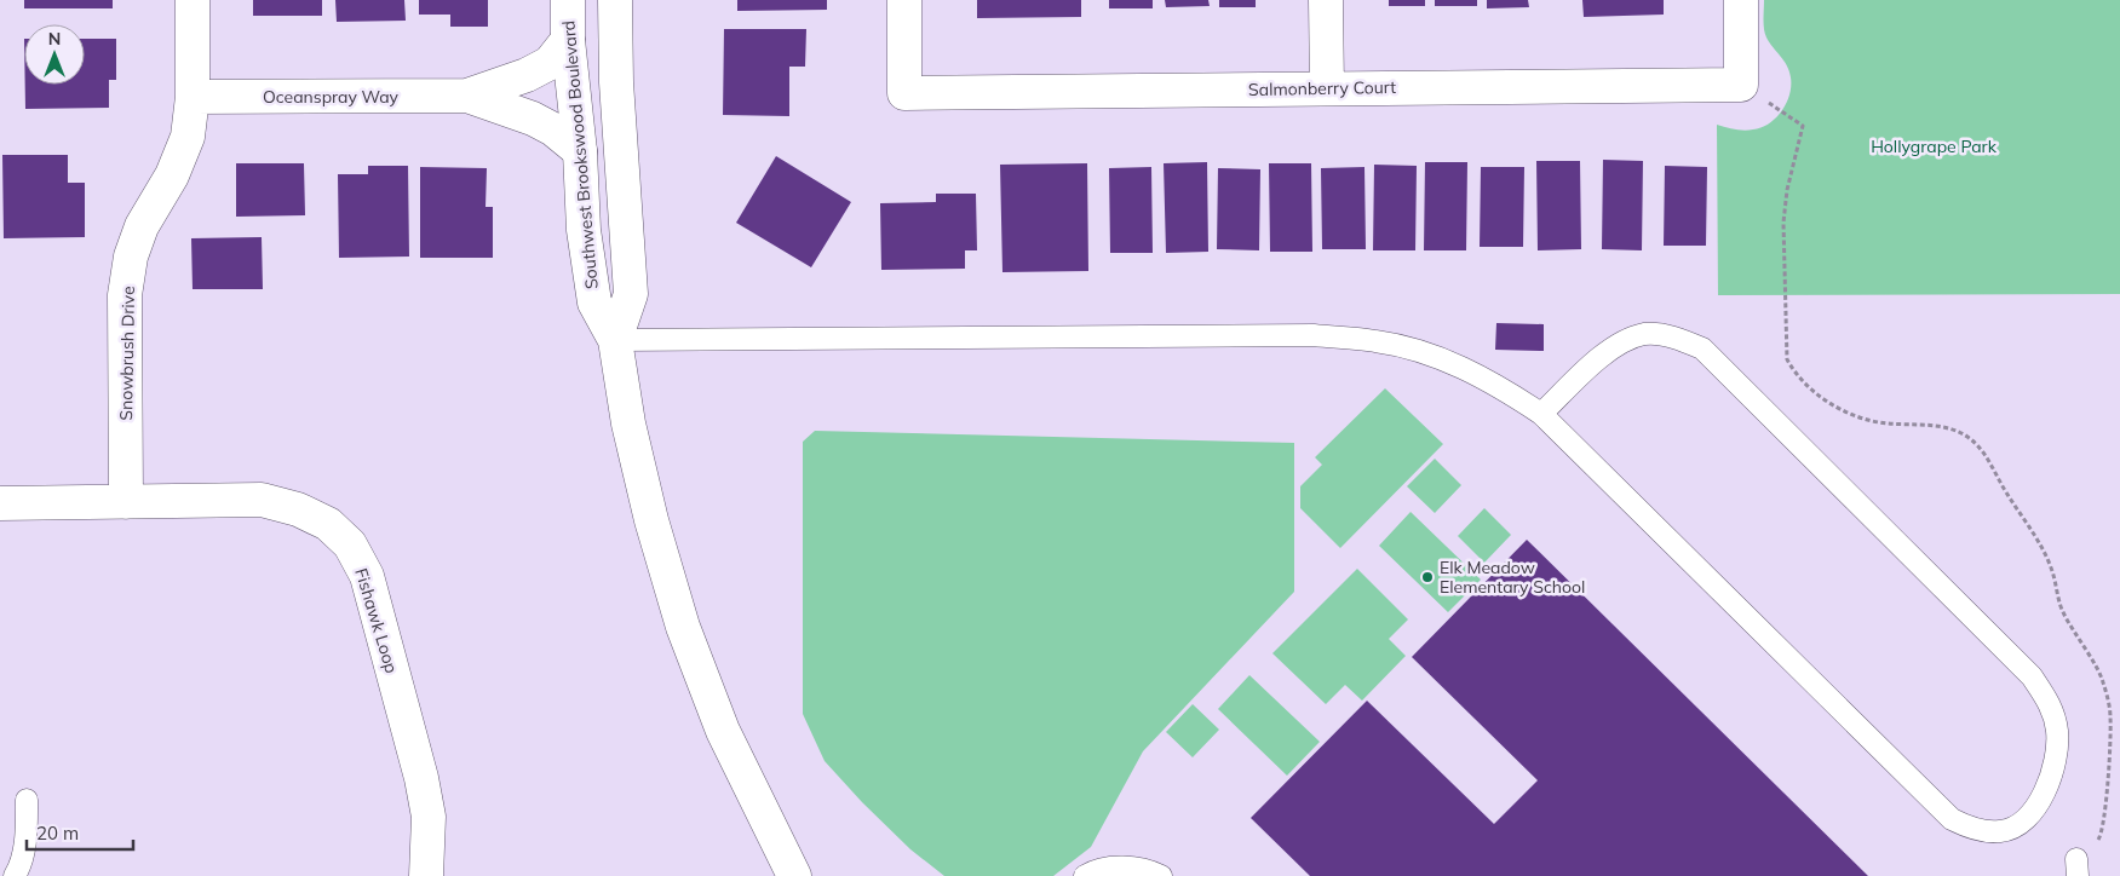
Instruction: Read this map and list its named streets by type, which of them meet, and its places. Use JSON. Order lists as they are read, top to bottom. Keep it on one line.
{"streets":{"street":["Salmonberry Court","Oceanspray Way","Southwest Brookswood Boulevard","Snowbrush Drive","Fishawk Loop"]},"crossings":[["Oceanspray Way","Southwest Brookswood Boulevard"],["Oceanspray Way","Snowbrush Drive"],["Snowbrush Drive","Fishawk Loop"]],"parks":["Hollygrape Park"],"places":["Elk Meadow Elementary School"],"scale_bar":"20 m","north":"top"}
